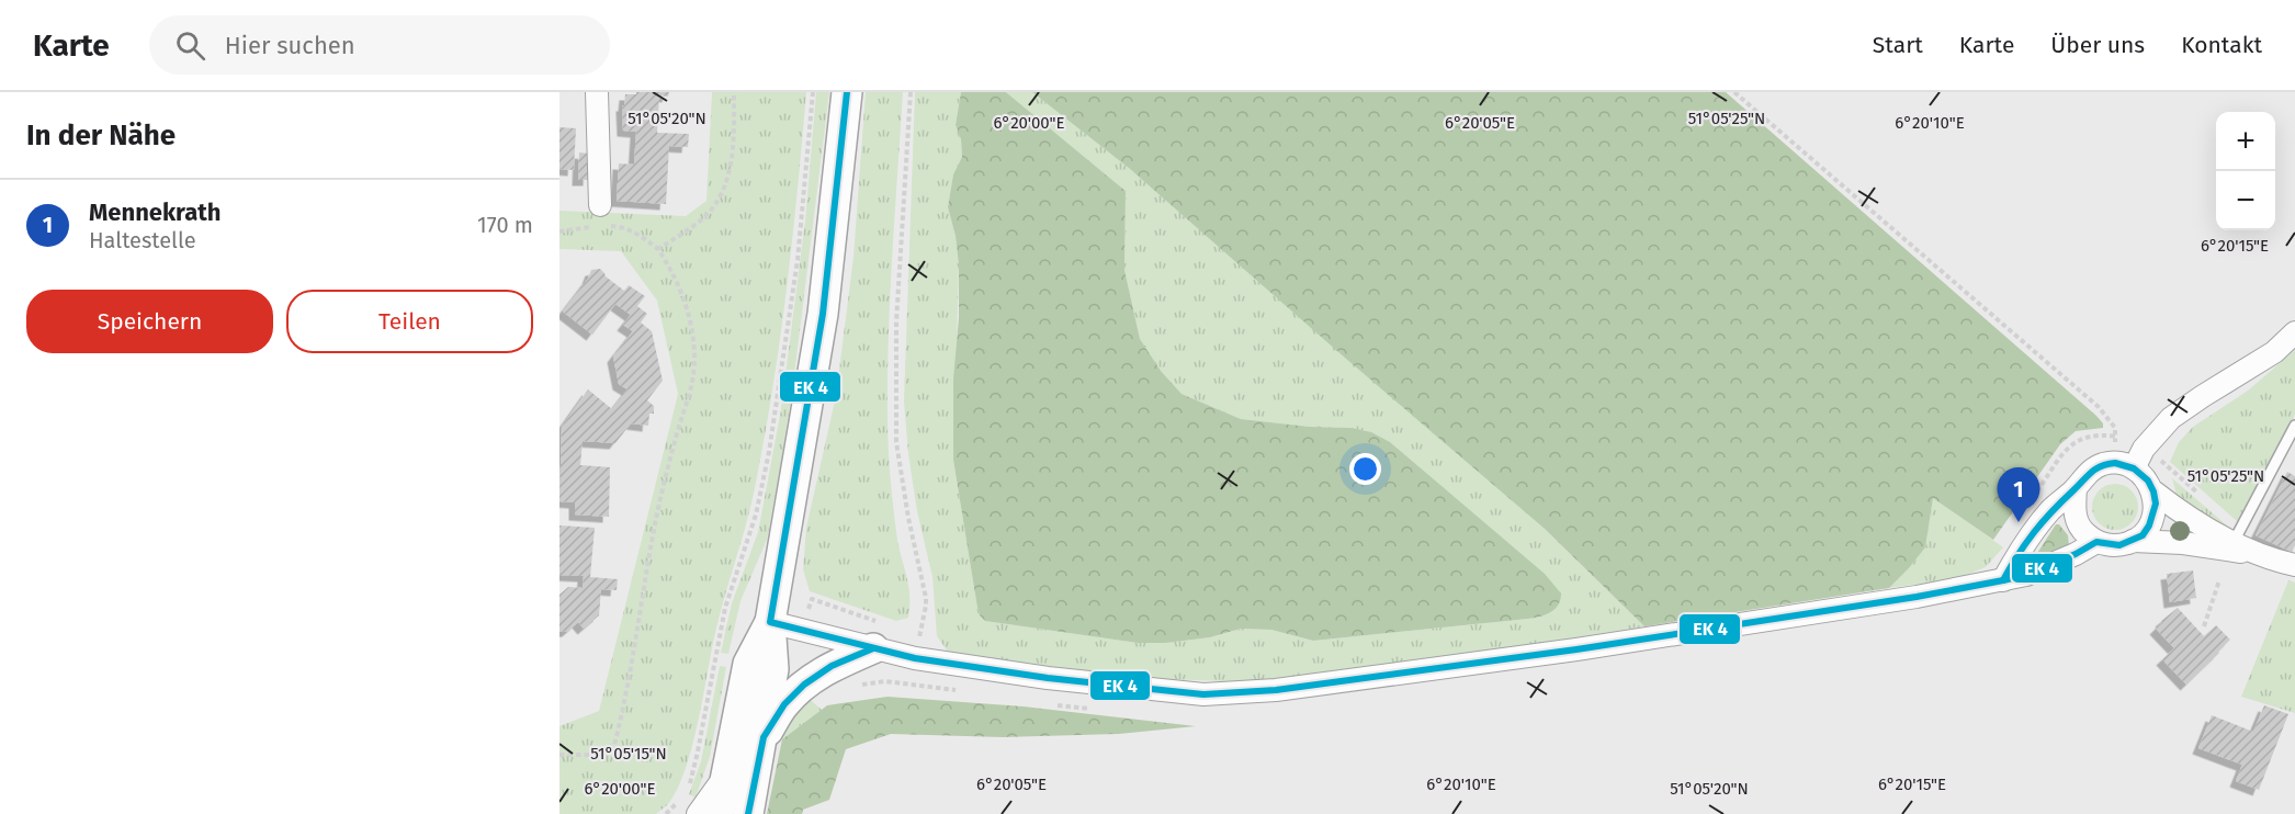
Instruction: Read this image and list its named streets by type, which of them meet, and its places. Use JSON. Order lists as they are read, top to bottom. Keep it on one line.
{"page":{"header":"Karte","search":"Hier suchen","nav":["Start","Karte","Über uns","Kontakt"],"heading":"In der Nähe","map_buttons":["+","−"],"list":[{"mark":"1","name":"Mennekrath","note":"Haltestelle","value":"170 m"}],"buttons":["Speichern","Teilen"],"pins":"1"},"coordinates":["51°05'20\"N","51°05'25\"N","6°20'00\"E","6°20'05\"E","6°20'10\"E","6°20'15\"E","51°05'15\"N"]}
